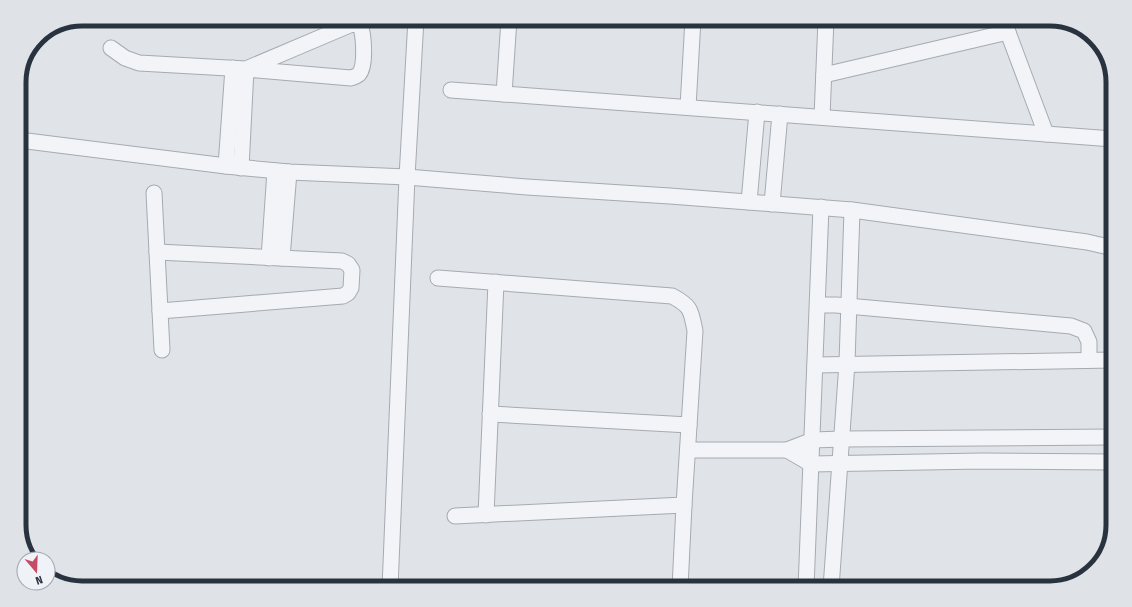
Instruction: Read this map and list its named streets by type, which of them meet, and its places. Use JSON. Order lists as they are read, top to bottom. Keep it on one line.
{"north":"bottom"}
